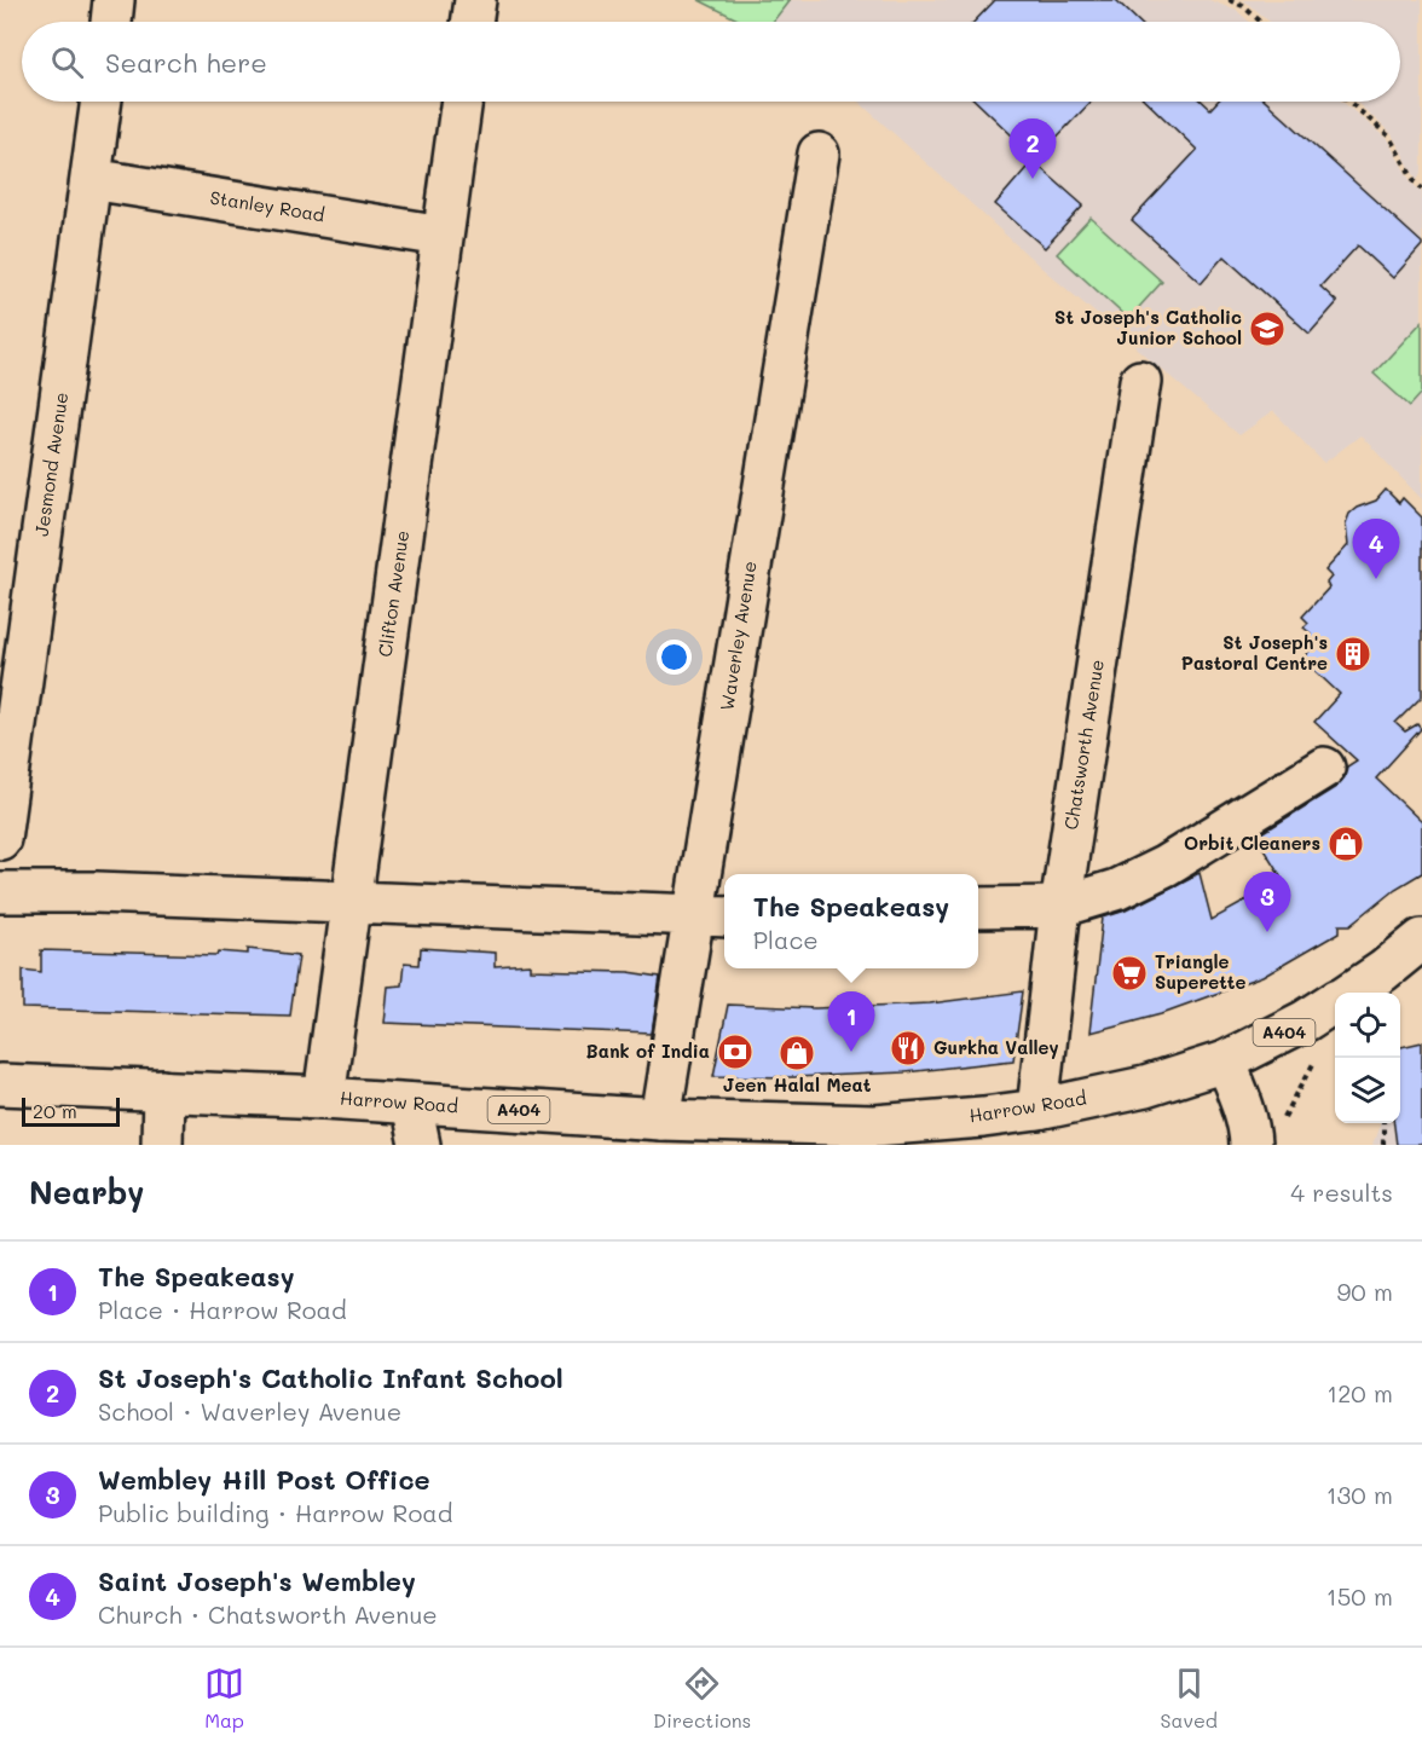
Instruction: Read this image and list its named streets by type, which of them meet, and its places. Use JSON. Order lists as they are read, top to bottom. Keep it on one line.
{"streets":{"street":["Stanley Road","Jesmond Avenue","Clifton Avenue","Waverley Avenue","Chatsworth Avenue","A404","Harrow Road"]},"crossings":[["Stanley Road","Jesmond Avenue"],["Stanley Road","Clifton Avenue"],["Clifton Avenue","Harrow Road"],["Waverley Avenue","Harrow Road"],["Chatsworth Avenue","Harrow Road"]],"places":{"school or university":["St Joseph's Catholic Junior School"],"building":["St Joseph's Pastoral Centre"],"shop":["Orbit Cleaners","Jeen Halal Meat"],"supermarket":["Triangle Superette"],"restaurant":["Gurkha Valley"],"bank":["Bank of India"]},"scale_bar":"20 m","page":{"search":"Search here","pins":["2","4","3","1"],"popup":["The Speakeasy","Place"],"scale":"20 m","heading":["Nearby","4 results"],"list":[{"mark":"1","name":"The Speakeasy","note":"Place · Harrow Road","value":"90 m"},{"mark":"2","name":"St Joseph's Catholic Infant School","note":"School · Waverley Avenue","value":"120 m"},{"mark":"3","name":"Wembley Hill Post Office","note":"Public building · Harrow Road","value":"130 m"},{"mark":"4","name":"Saint Joseph's Wembley","note":"Church · Chatsworth Avenue","value":"150 m"}],"nav":["Map","Directions","Saved"]}}
